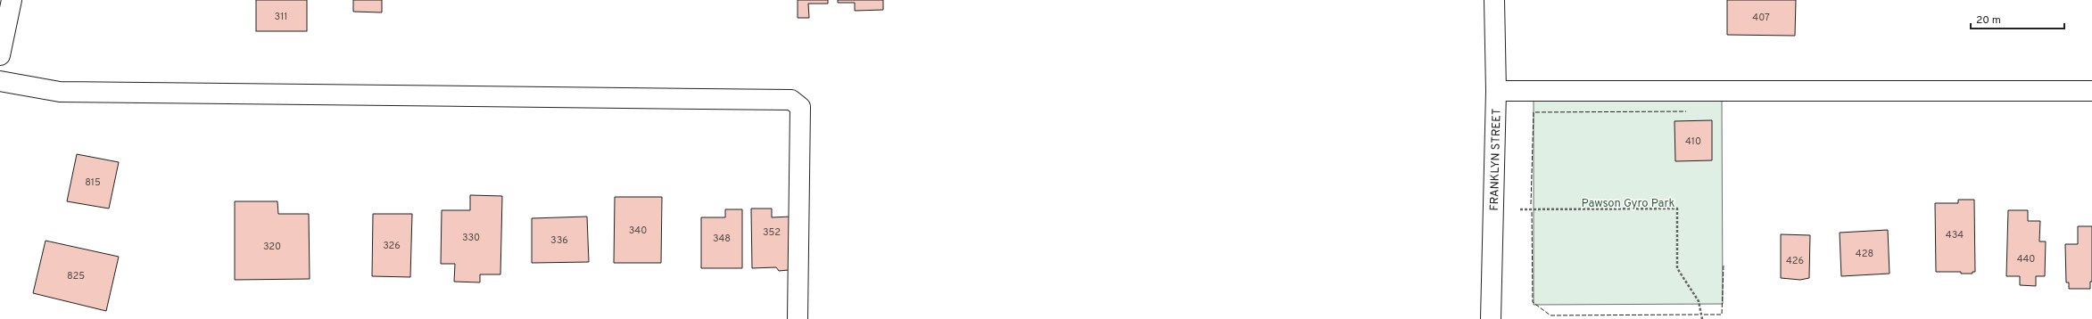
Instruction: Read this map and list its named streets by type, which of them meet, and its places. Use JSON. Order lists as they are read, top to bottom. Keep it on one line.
{"streets":{"street":["FRANKLYN STREET"]},"parks":["Pawson Gyro Park"],"house_numbers":["311","407","410","815","340","352","434","330","348","336","326","320","428","440","426","825"],"scale_bar":"20 m"}
